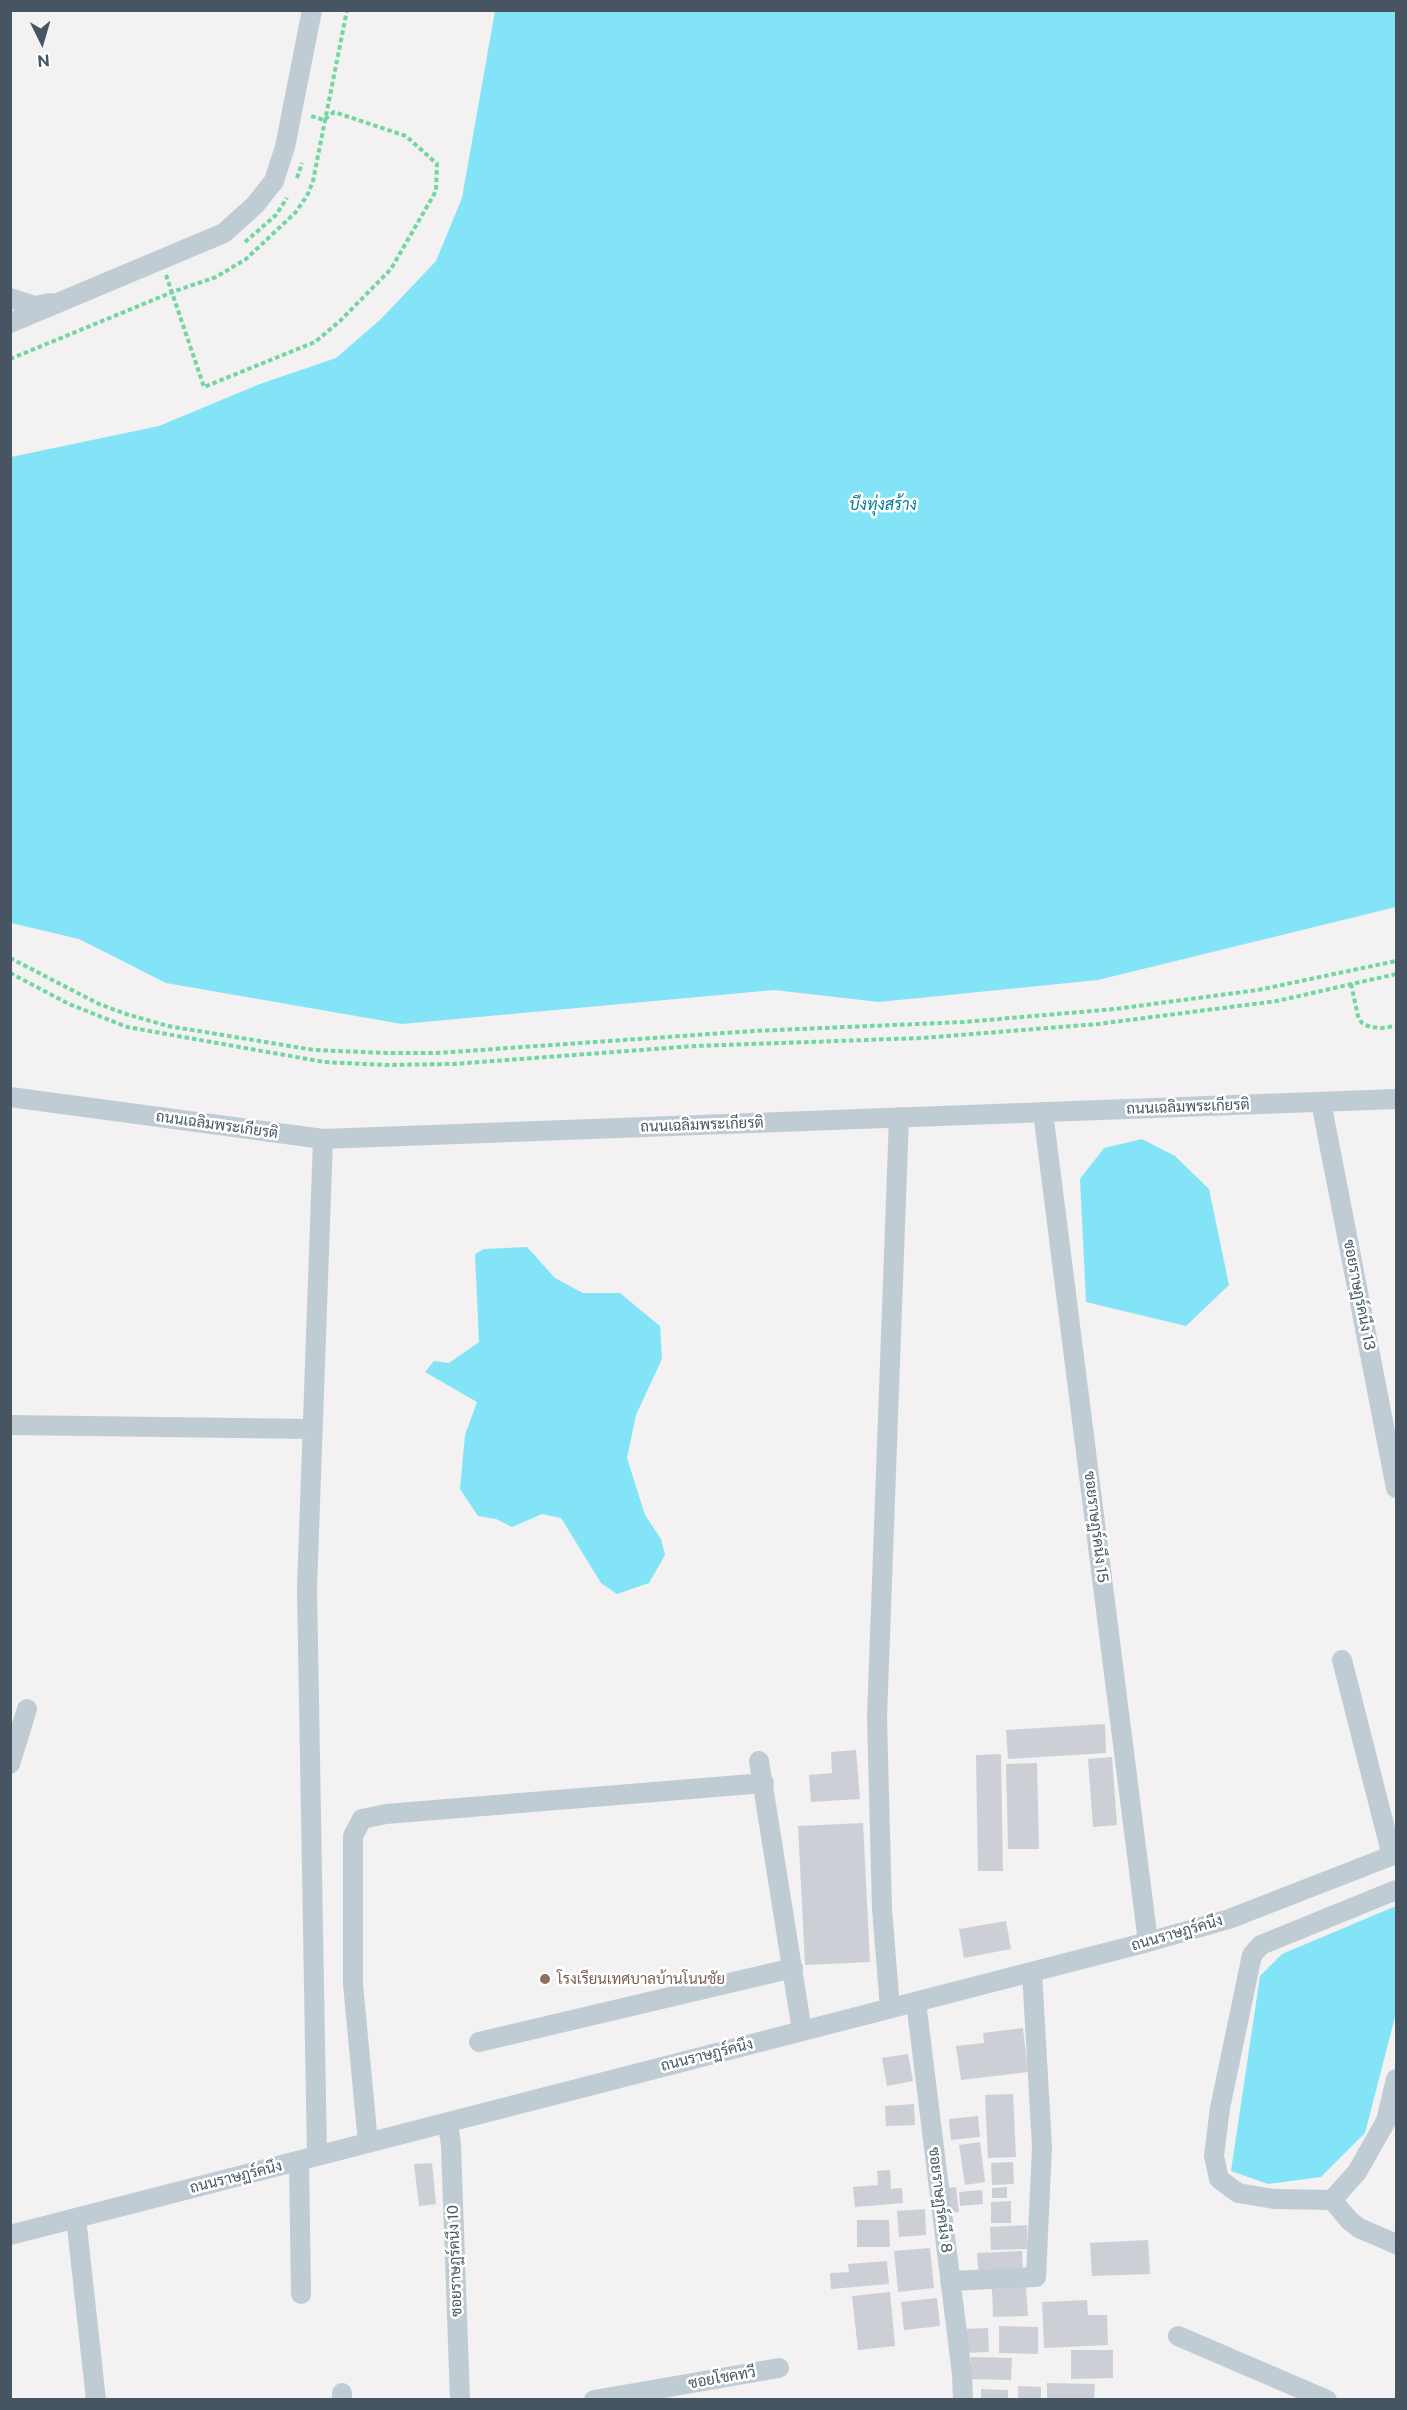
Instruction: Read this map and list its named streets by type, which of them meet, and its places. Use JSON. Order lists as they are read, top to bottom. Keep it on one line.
{"streets":{"street":["ถนนเฉลิมพระเกียรติ","ซอยราษฏร์คนึง 13","ซอยราษฏร์คนึง 15","ถนนราษฏร์คนึง","ซอยราษฏร์คนึง 8","ซอยราษฏร์คนึง 10","ซอยโชคทวี"]},"crossings":[["ถนนเฉลิมพระเกียรติ","ซอยราษฏร์คนึง 13"],["ถนนเฉลิมพระเกียรติ","ซอยราษฏร์คนึง 15"],["ซอยราษฏร์คนึง 15","ถนนราษฏร์คนึง"],["ถนนราษฏร์คนึง","ซอยราษฏร์คนึง 8"],["ถนนราษฏร์คนึง","ซอยราษฏร์คนึง 10"]],"water":["บึงทุ่งสร้าง"],"places":["โรงเรียนเทศบาลบ้านโนนชัย"],"north":"bottom"}
